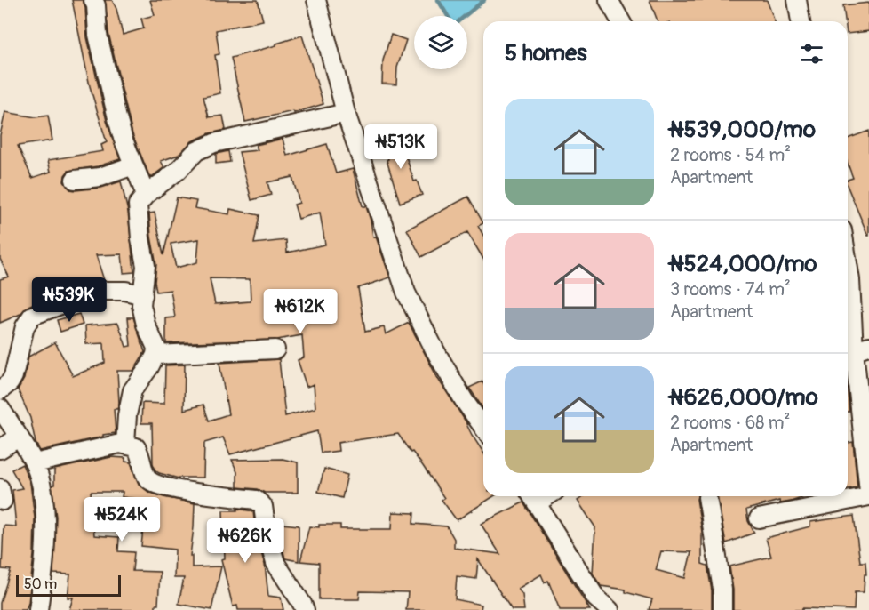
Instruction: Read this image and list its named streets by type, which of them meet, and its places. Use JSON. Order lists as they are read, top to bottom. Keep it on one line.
{"scale_bar":"50 m","page":{"heading":"5 homes","list":[{"name":"₦539,000/mo","note":"2 rooms · 54 m² · Apartment"},{"name":"₦524,000/mo","note":"3 rooms · 74 m² · Apartment"},{"name":"₦626,000/mo","note":"2 rooms · 68 m² · Apartment"}],"price":["₦513K","₦539K","₦612K","₦524K","₦626K"],"scale":"50 m"}}
